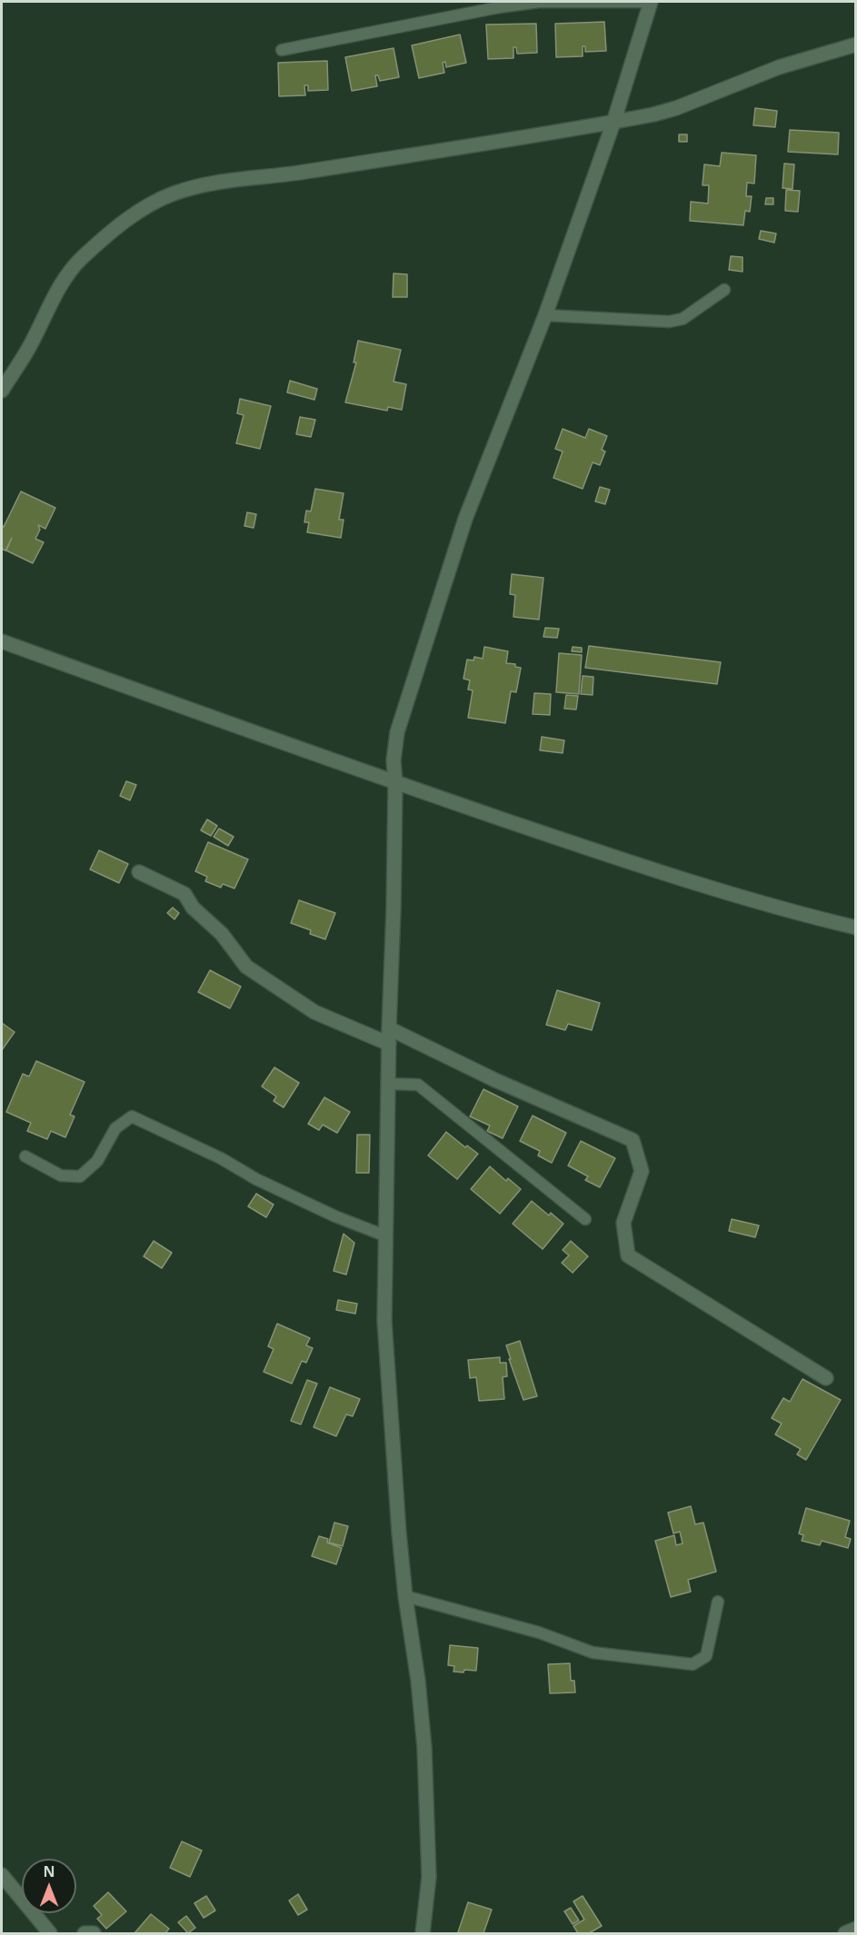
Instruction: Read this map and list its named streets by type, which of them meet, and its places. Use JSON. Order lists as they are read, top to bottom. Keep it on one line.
{"north":"top"}
